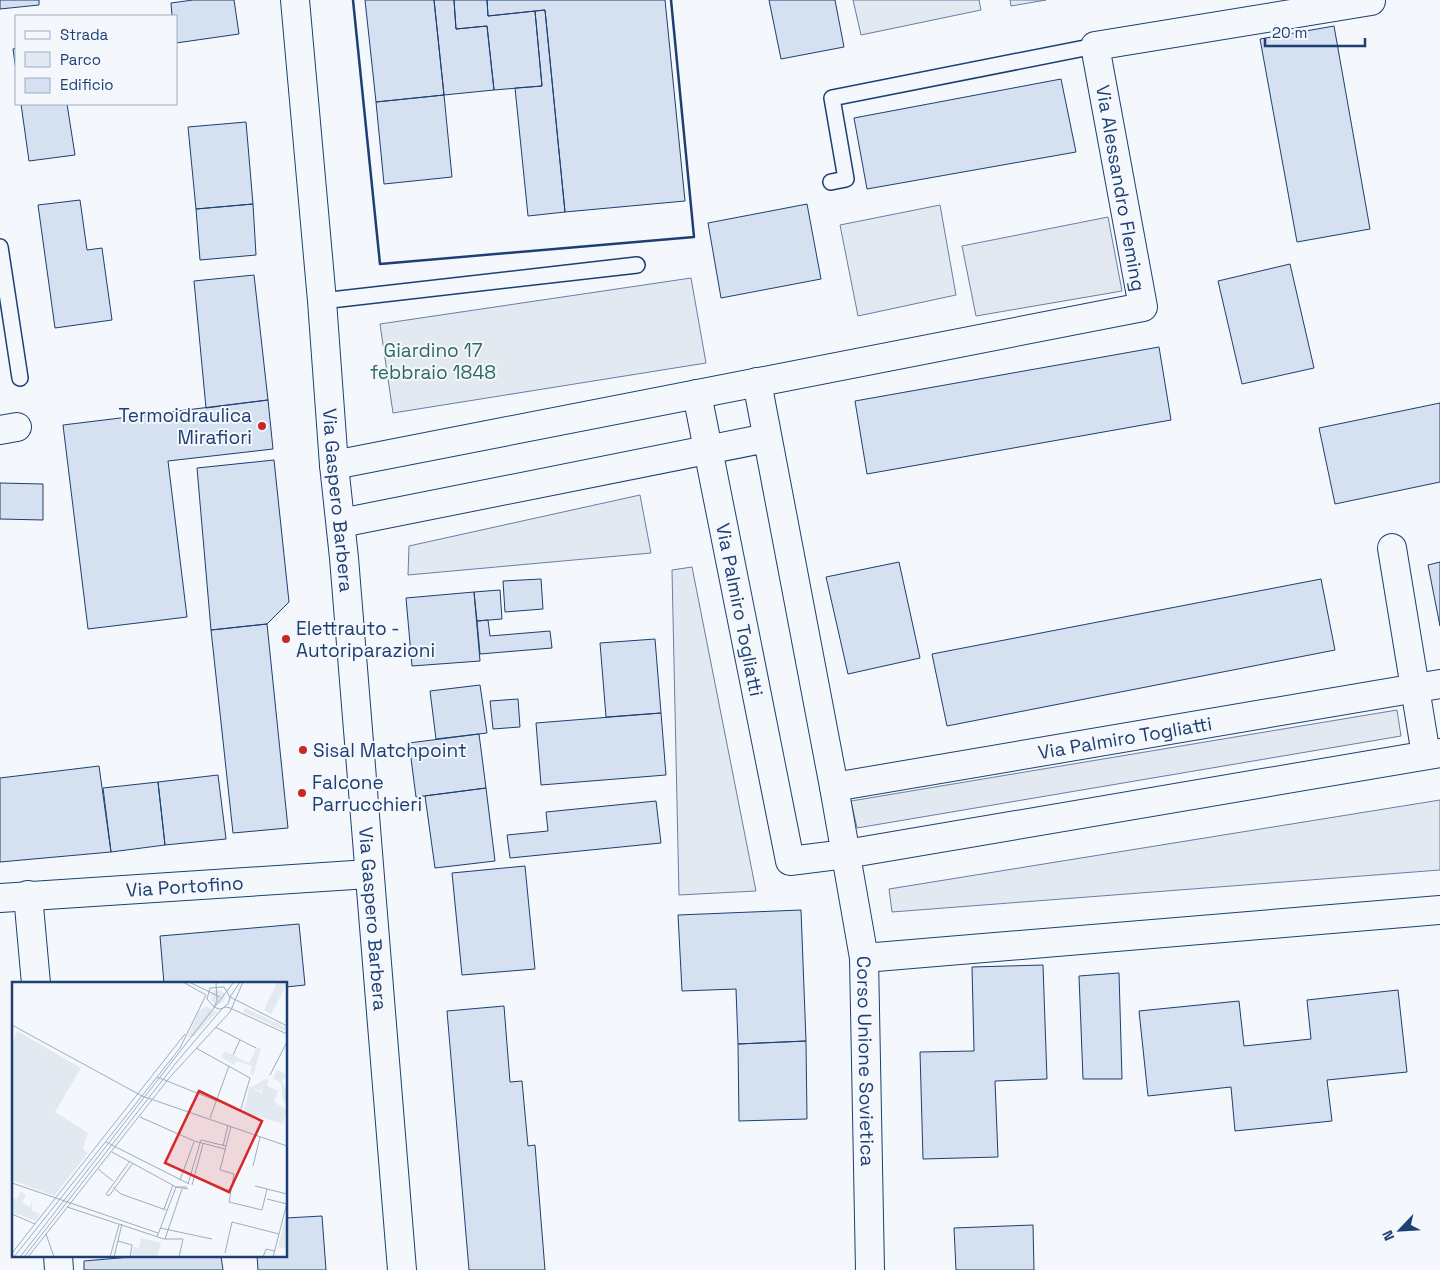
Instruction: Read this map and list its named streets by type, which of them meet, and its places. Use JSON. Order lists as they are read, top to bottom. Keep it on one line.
{"streets":{"street":["Via Alessandro Fleming","Via Gaspero Barbera","Via Palmiro Togliatti","Via Portofino","Corso Unione Sovietica"]},"crossings":[["Via Gaspero Barbera","Via Portofino"],["Via Palmiro Togliatti","Corso Unione Sovietica"]],"parks":["Giardino 17 febbraio 1848"],"places":["Termoidraulica Mirafiori","Elettrauto - Autoriparazioni","Sisal Matchpoint","Falcone Parrucchieri"],"legend":["Strada","Parco","Edificio"],"scale_bar":"20 m","north":"bottom left"}
